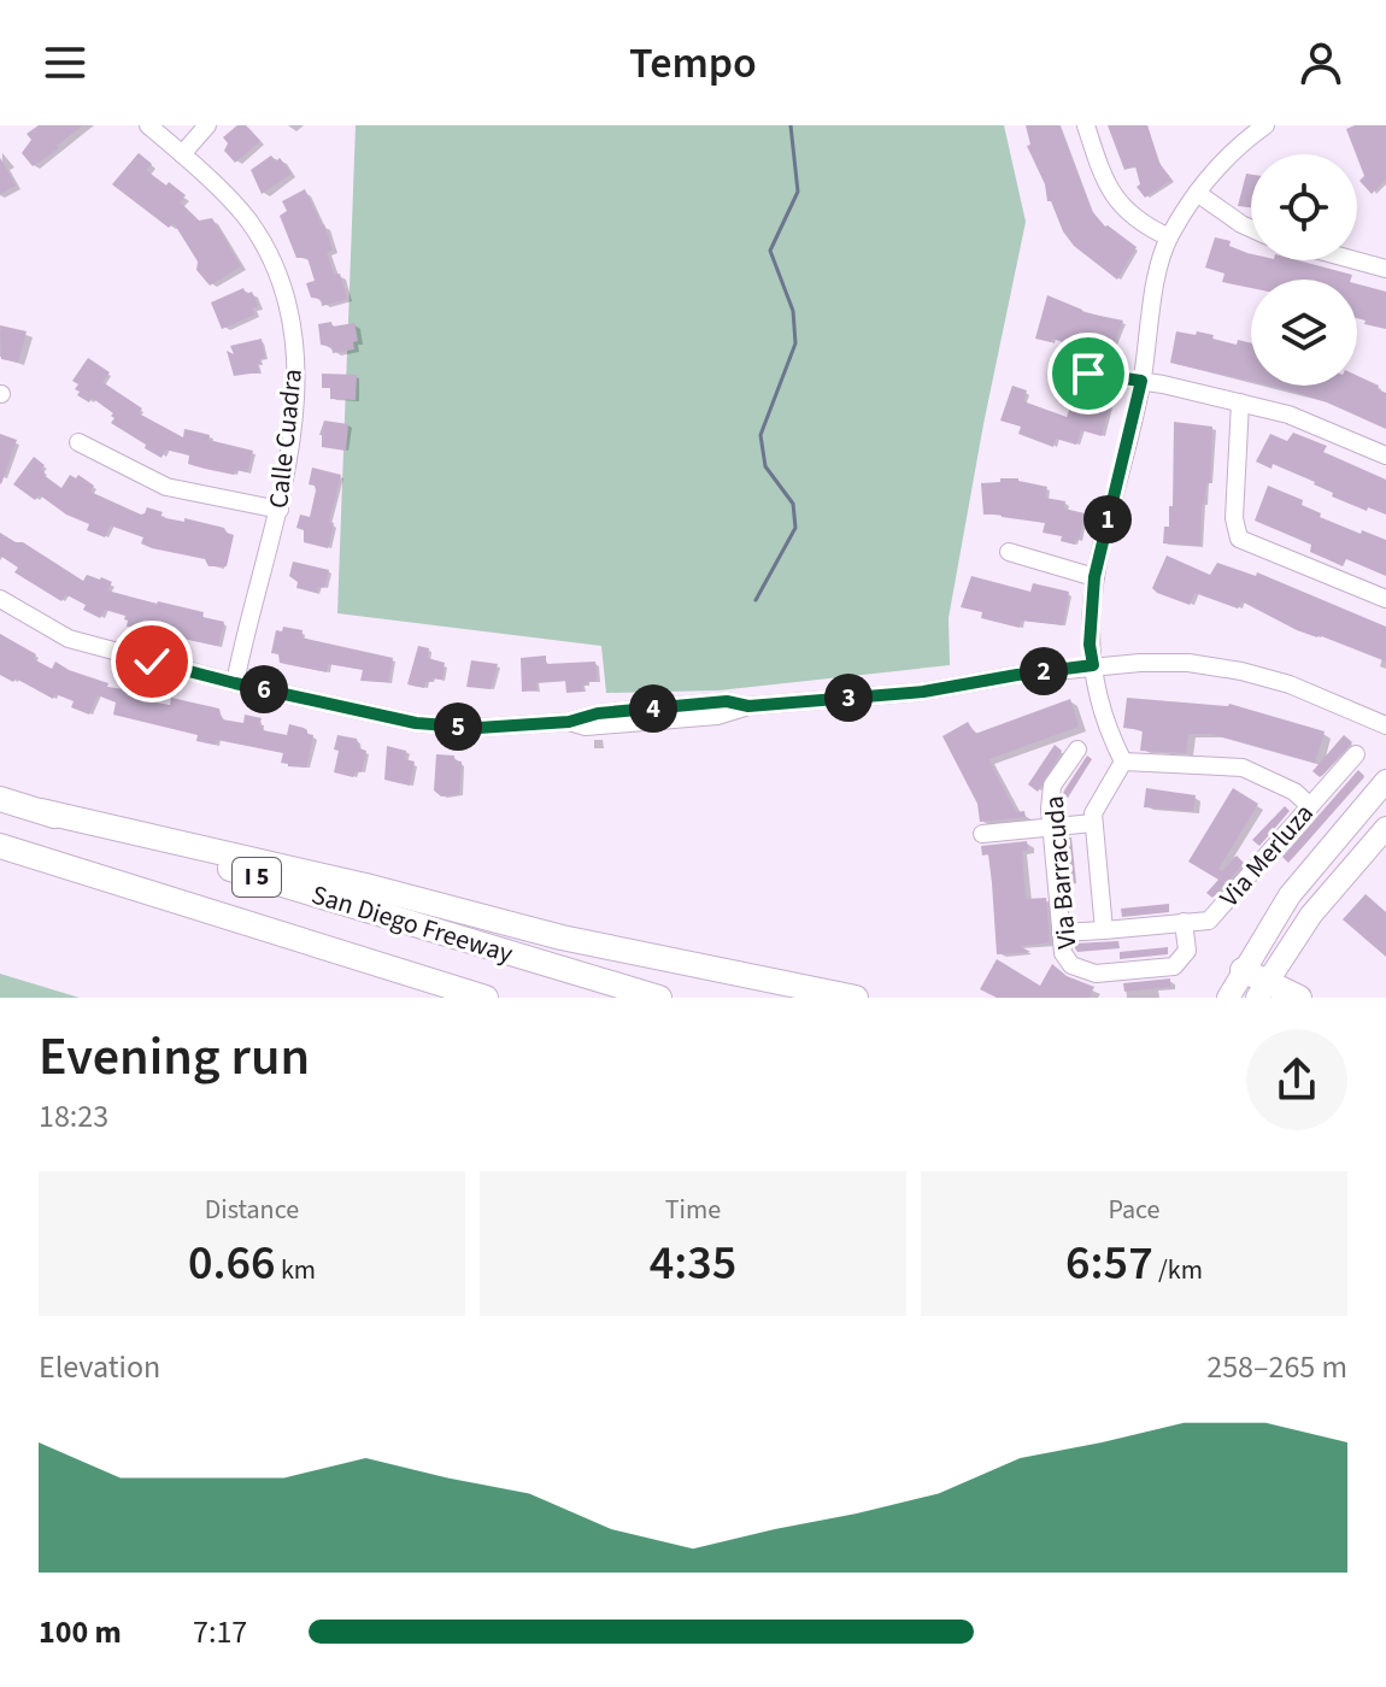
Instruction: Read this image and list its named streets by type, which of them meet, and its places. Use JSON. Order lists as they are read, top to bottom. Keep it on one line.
{"streets":{"highway":["I 5","San Diego Freeway"],"street":["Calle Cuadra","Via Merluza","Via Barracuda"]},"crossings":[["Via Merluza","Via Barracuda"]],"page":{"header":"Tempo","pins":["1","2","6","3","4","5"],"heading":["Evening run","18:23"],"stats":[["Distance","0.66 km"],["Time","4:35"],["Pace","6:57 /km"]],"chart":["Elevation","258–265 m"],"list":[{"name":"100 m","note":"7:17"}]}}
